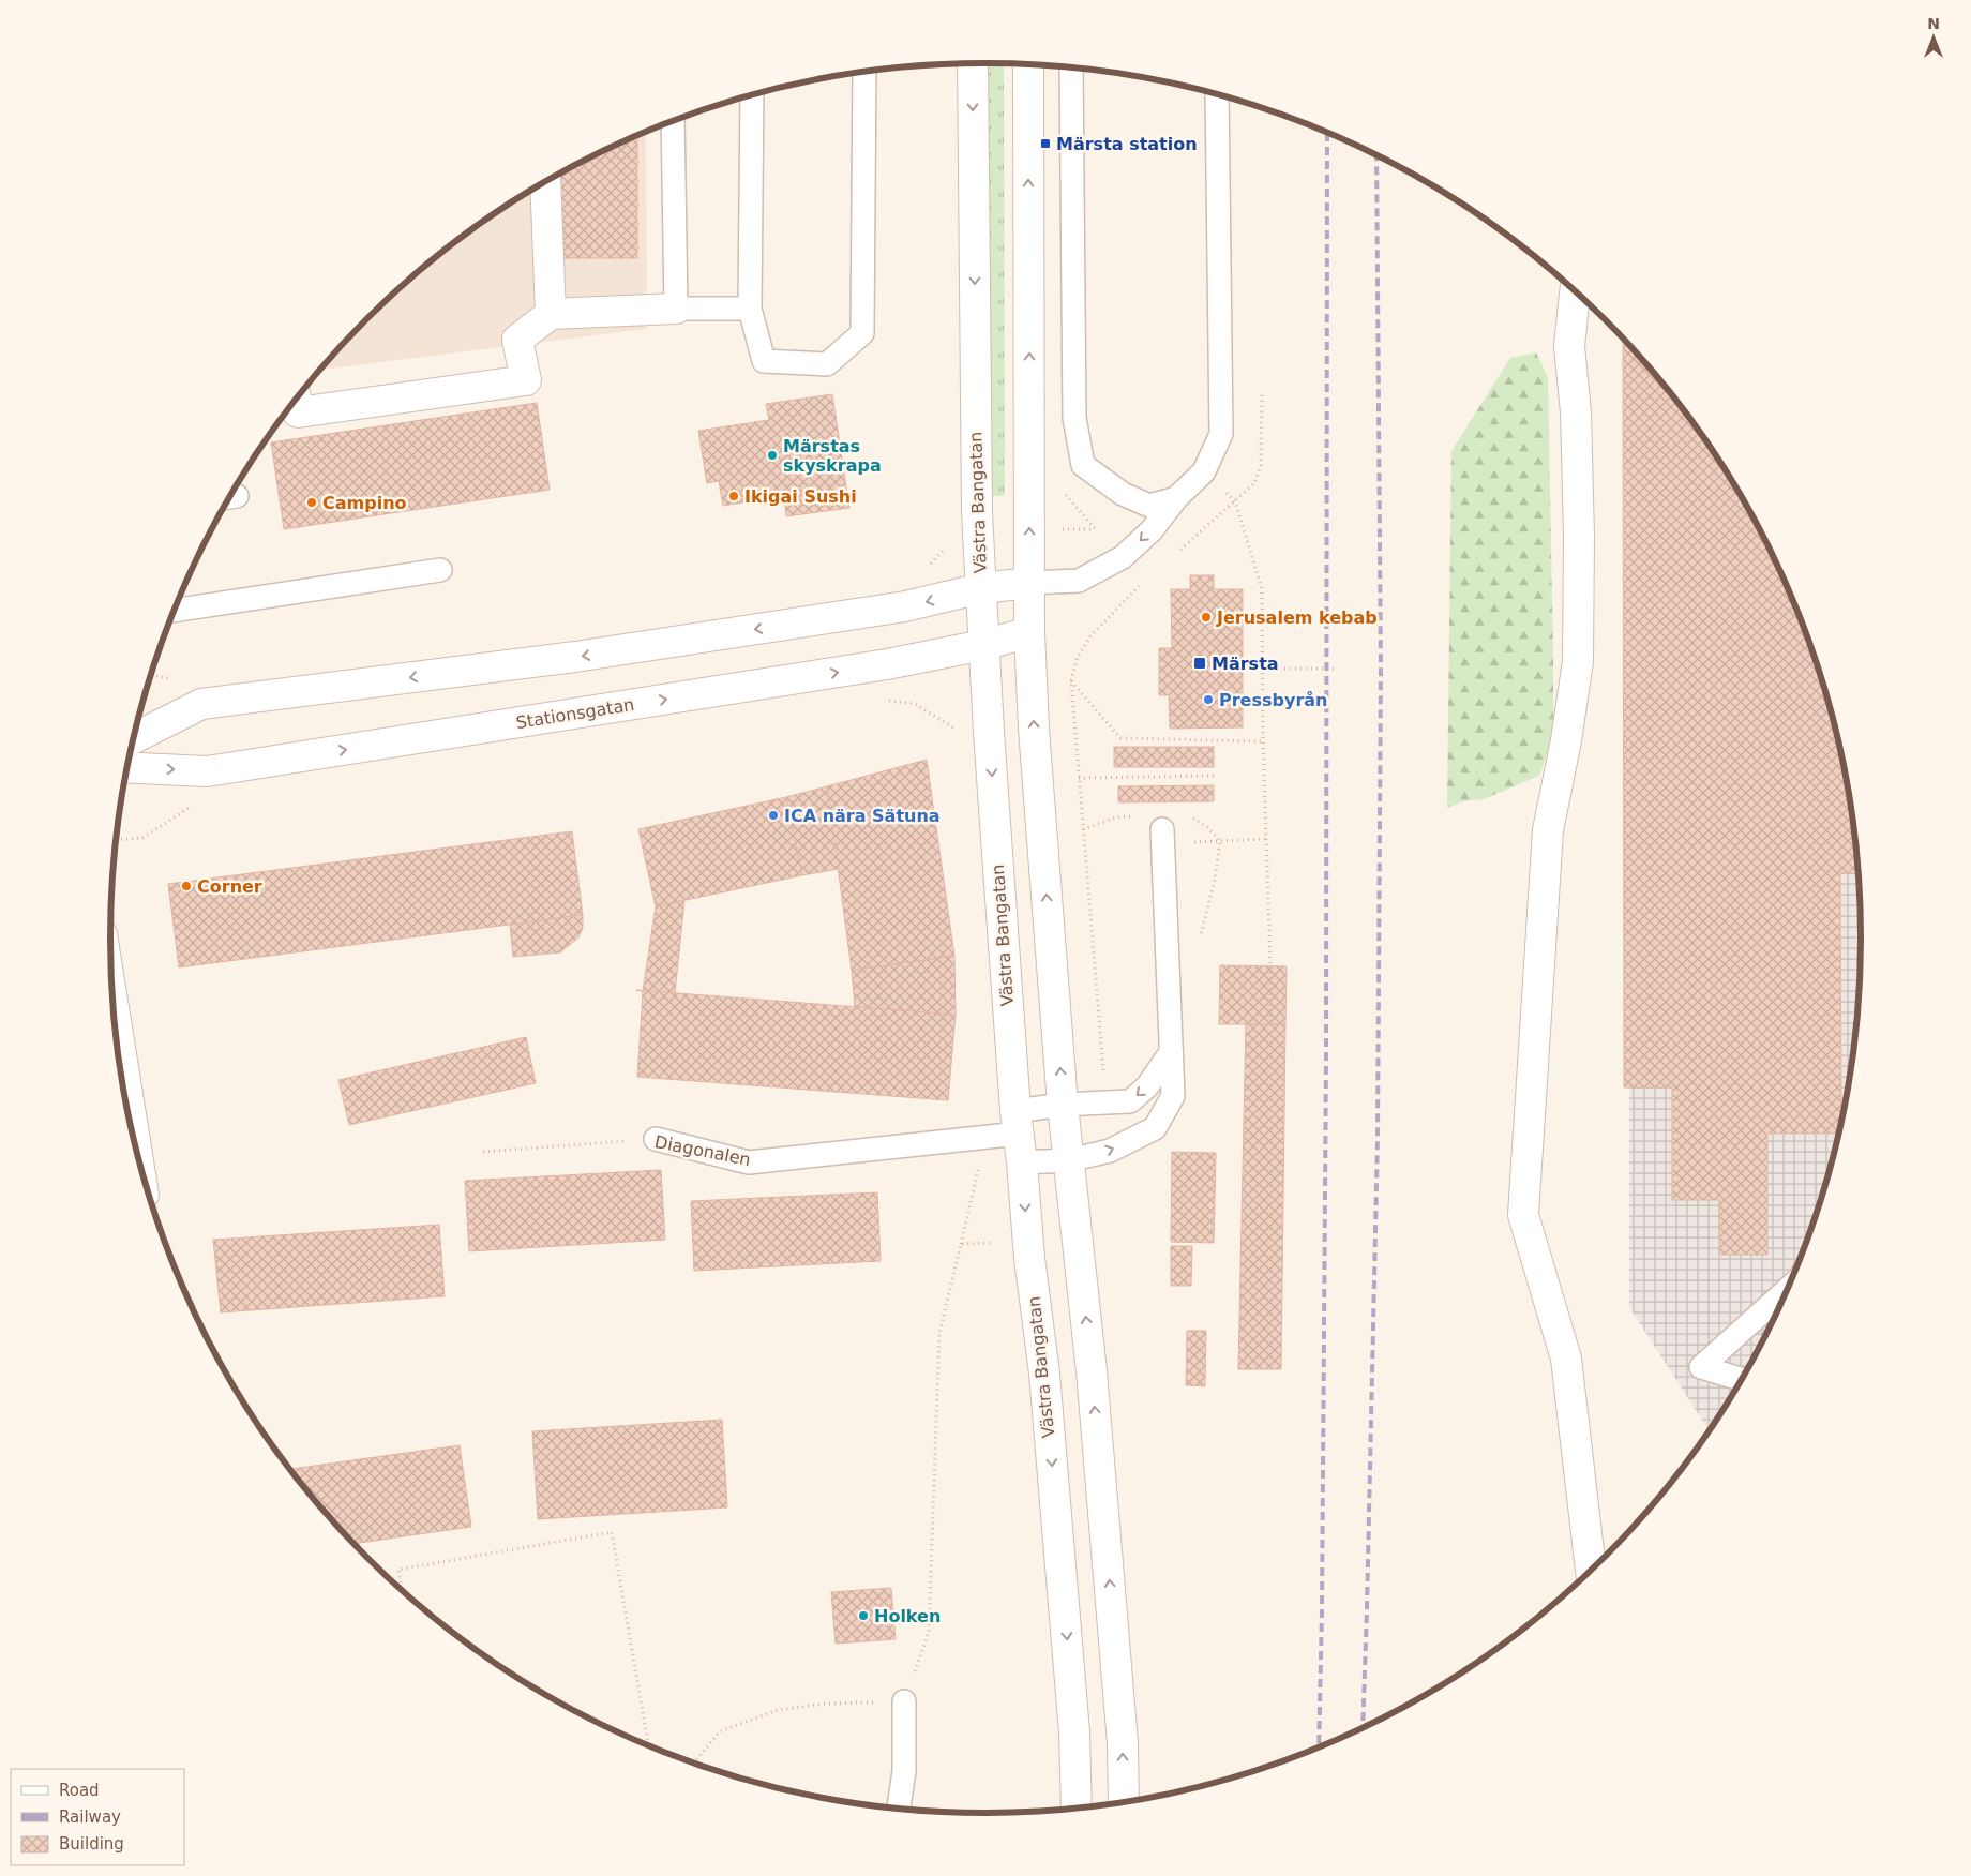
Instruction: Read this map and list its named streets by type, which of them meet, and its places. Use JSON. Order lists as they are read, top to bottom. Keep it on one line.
{"streets":{"street":["Västra Bangatan","Stationsgatan"],"lane":["Diagonalen"]},"crossings":[["Västra Bangatan","Stationsgatan"],["Västra Bangatan","Diagonalen"]],"places":{"transit":["Märsta station","Märsta"],"other":["Märstas skyskrapa","Ikigai Sushi","Campino","Jerusalem kebab","Pressbyrån","ICA nära Sätuna","Corner","Holken"]},"legend":["Road","Railway","Building"],"north":"top"}
